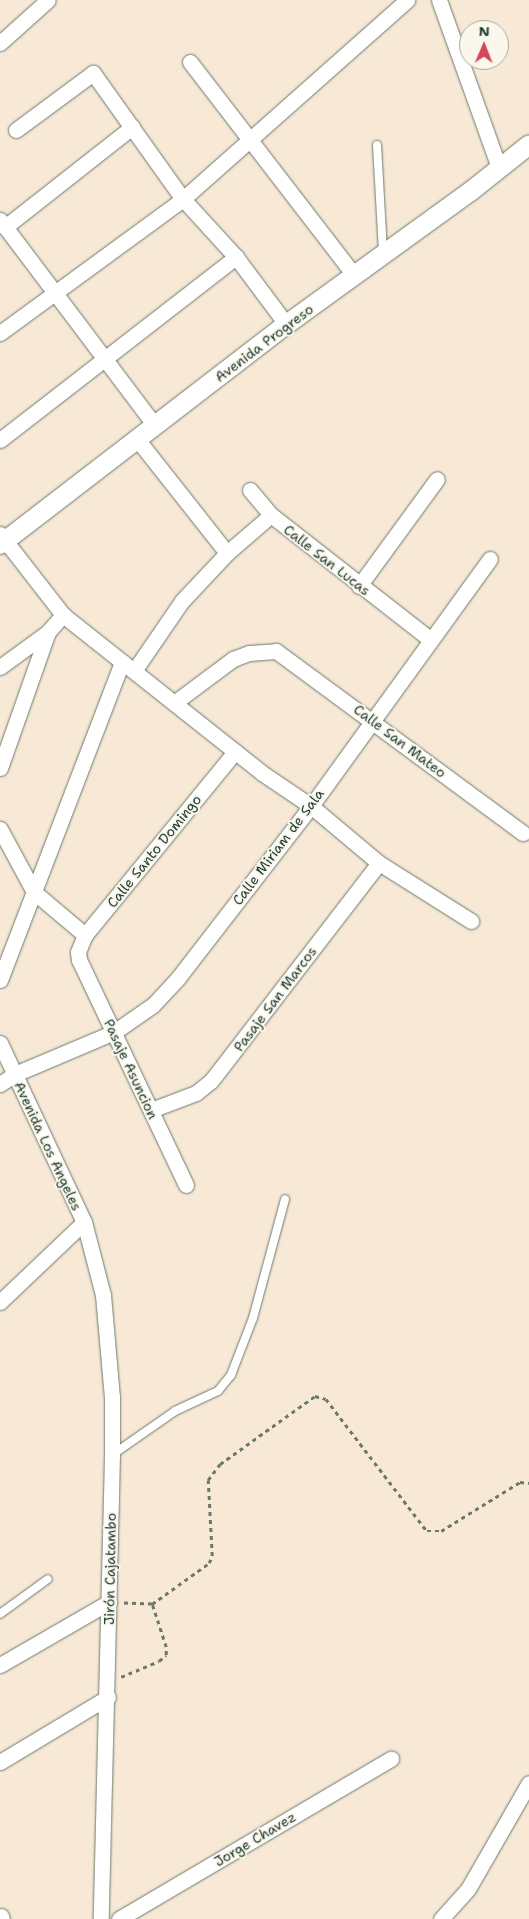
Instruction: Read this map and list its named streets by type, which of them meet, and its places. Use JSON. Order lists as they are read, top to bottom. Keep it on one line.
{"streets":{"street":["Avenida Progreso","Calle San Lucas","Calle San Mateo","Calle Miriam de Sala","Calle Santo Domingo","Pasaje San Marcos","Pasaje Asuncion","Avenida Los Angeles","Jirón Cajatambo","Jorge Chavez"]},"crossings":[["Calle San Lucas","Calle Miriam de Sala"],["Calle San Mateo","Calle Miriam de Sala"],["Calle Miriam de Sala","Pasaje Asuncion"],["Calle Miriam de Sala","Avenida Los Angeles"],["Calle Santo Domingo","Pasaje Asuncion"],["Pasaje San Marcos","Pasaje Asuncion"],["Avenida Los Angeles","Jirón Cajatambo"]],"north":"top"}
